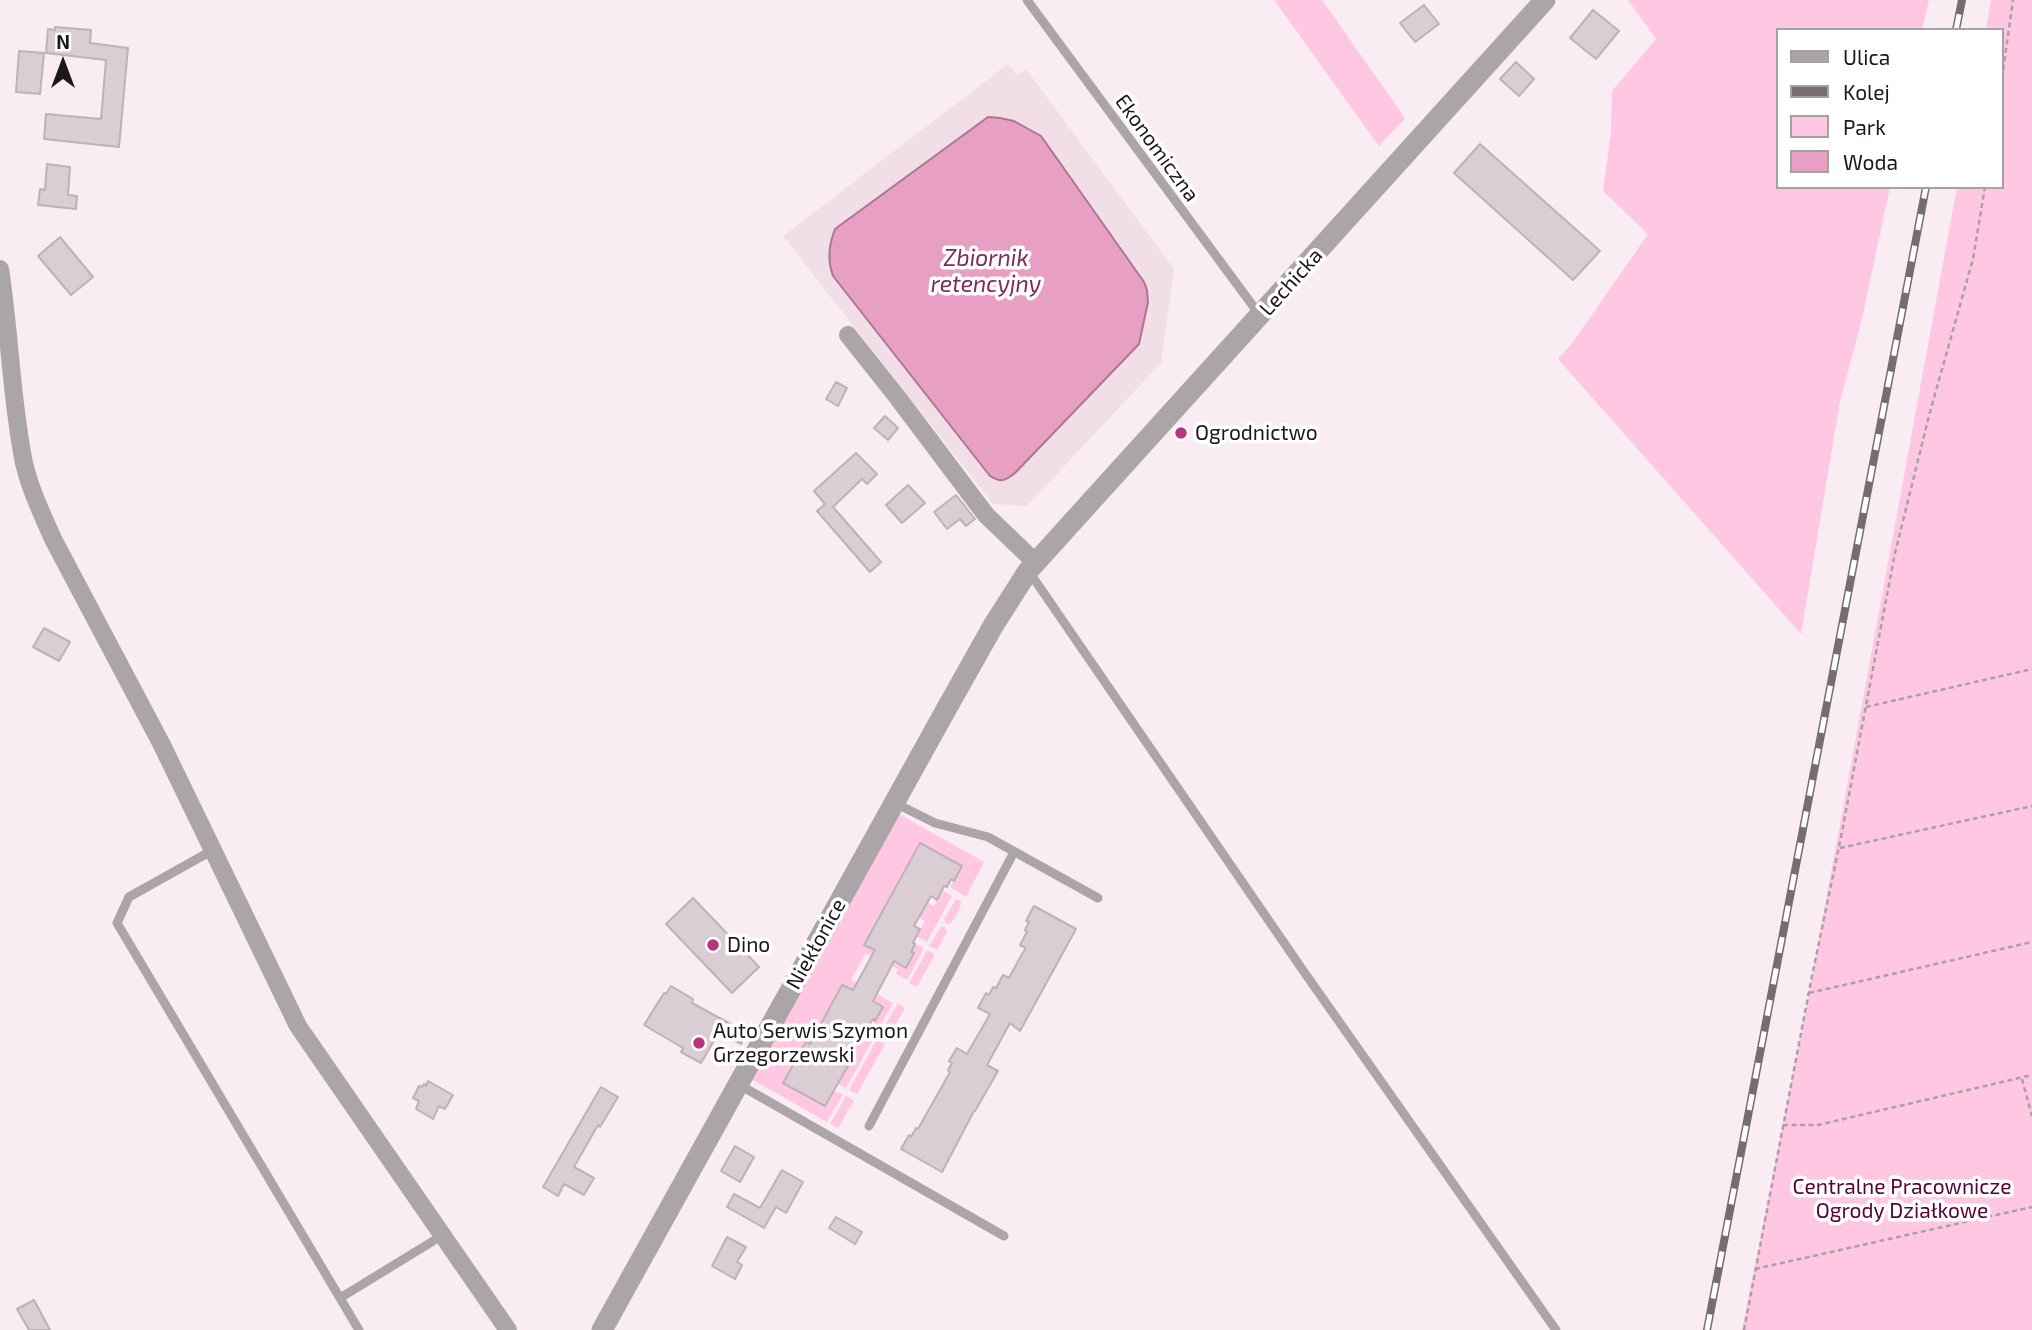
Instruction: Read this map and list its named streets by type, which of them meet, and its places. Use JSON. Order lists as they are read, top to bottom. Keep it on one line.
{"streets":{"street":["Lechicka","Niekłonice"],"lane":["Ekonomiczna"]},"crossings":[["Ekonomiczna","Lechicka"],["Lechicka","Niekłonice"]],"water":["Zbiornik retencyjny"],"parks":["Centralne Pracownicze Ogrody Działkowe"],"places":["Ogrodnictwo","Dino","Auto Serwis Szymon Grzegorzewski"],"legend":["Ulica","Kolej","Park","Woda"],"north":"top"}
